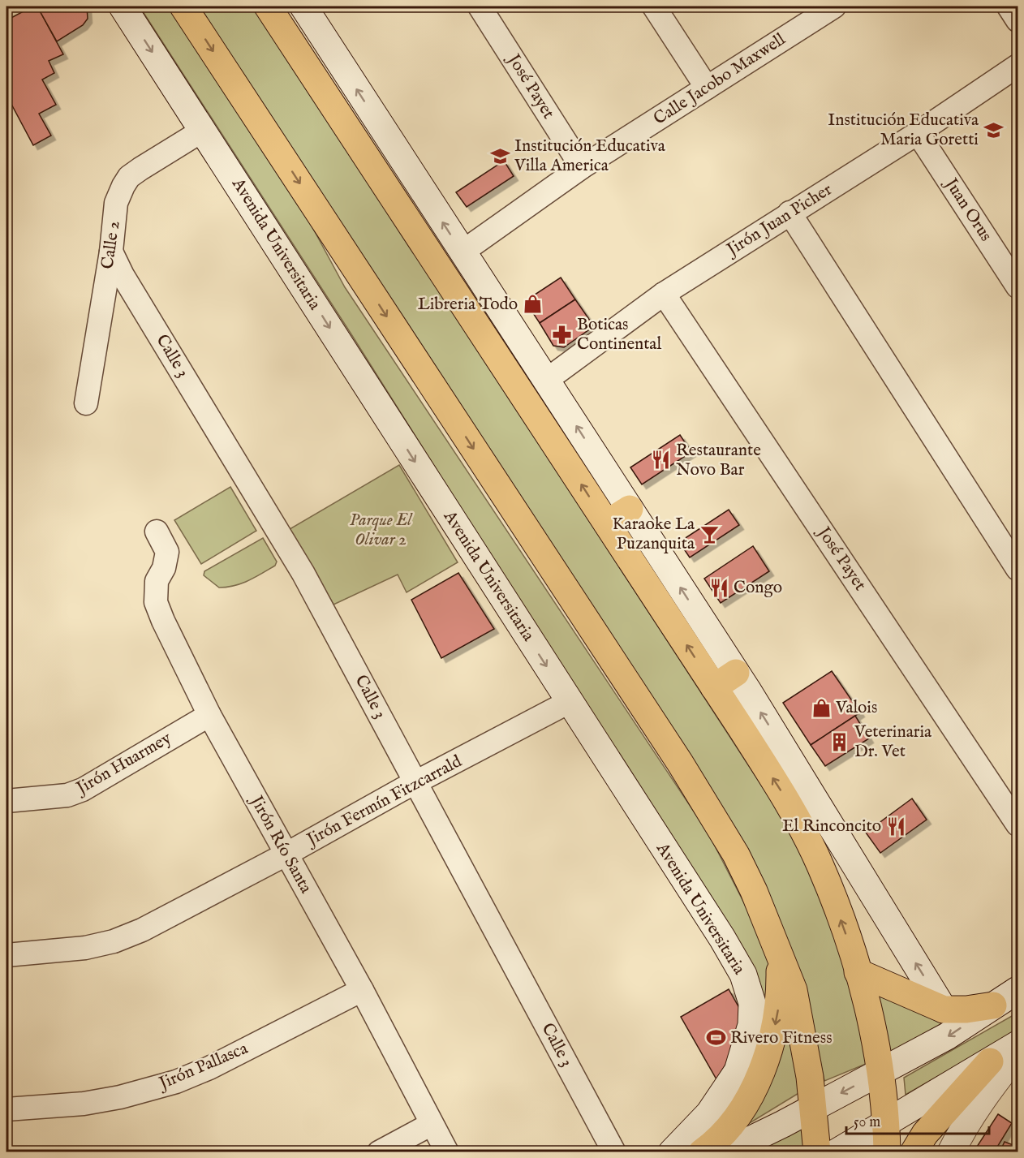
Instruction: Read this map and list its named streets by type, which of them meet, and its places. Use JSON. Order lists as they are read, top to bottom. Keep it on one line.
{"streets":{"main road":["Avenida Universitaria"],"street":["Calle Jacobo Maxwell","José Payet","Juan Orus","Jirón Juan Picher","Calle 2","Calle 3","Jirón Huarmey","Jirón Fermín Fitzcarrald","Jirón Río Santa","Jirón Pallasca"]},"crossings":[["Calle Jacobo Maxwell","José Payet"],["José Payet","Jirón Juan Picher"],["Juan Orus","Jirón Juan Picher"],["Avenida Universitaria","Calle 2"],["Avenida Universitaria","Jirón Fermín Fitzcarrald"],["Calle 2","Calle 3"],["Calle 3","Jirón Fermín Fitzcarrald"],["Jirón Huarmey","Jirón Río Santa"],["Jirón Fermín Fitzcarrald","Jirón Río Santa"],["Jirón Río Santa","Jirón Pallasca"]],"parks":["Parque El Olivar 2"],"places":{"school or university":["Institución Educativa Maria Goretti","Institución Educativa Villa America"],"shop":["Libreria Todo","Valois"],"pharmacy":["Boticas Continental"],"restaurant":["Restaurante Novo Bar","Congo","El Rinconcito"],"bar":["Karaoke La Puzanquita"],"building":["Veterinaria Dr. Vet"],"sports":["Rivero Fitness"]},"scale_bar":"50 m"}
